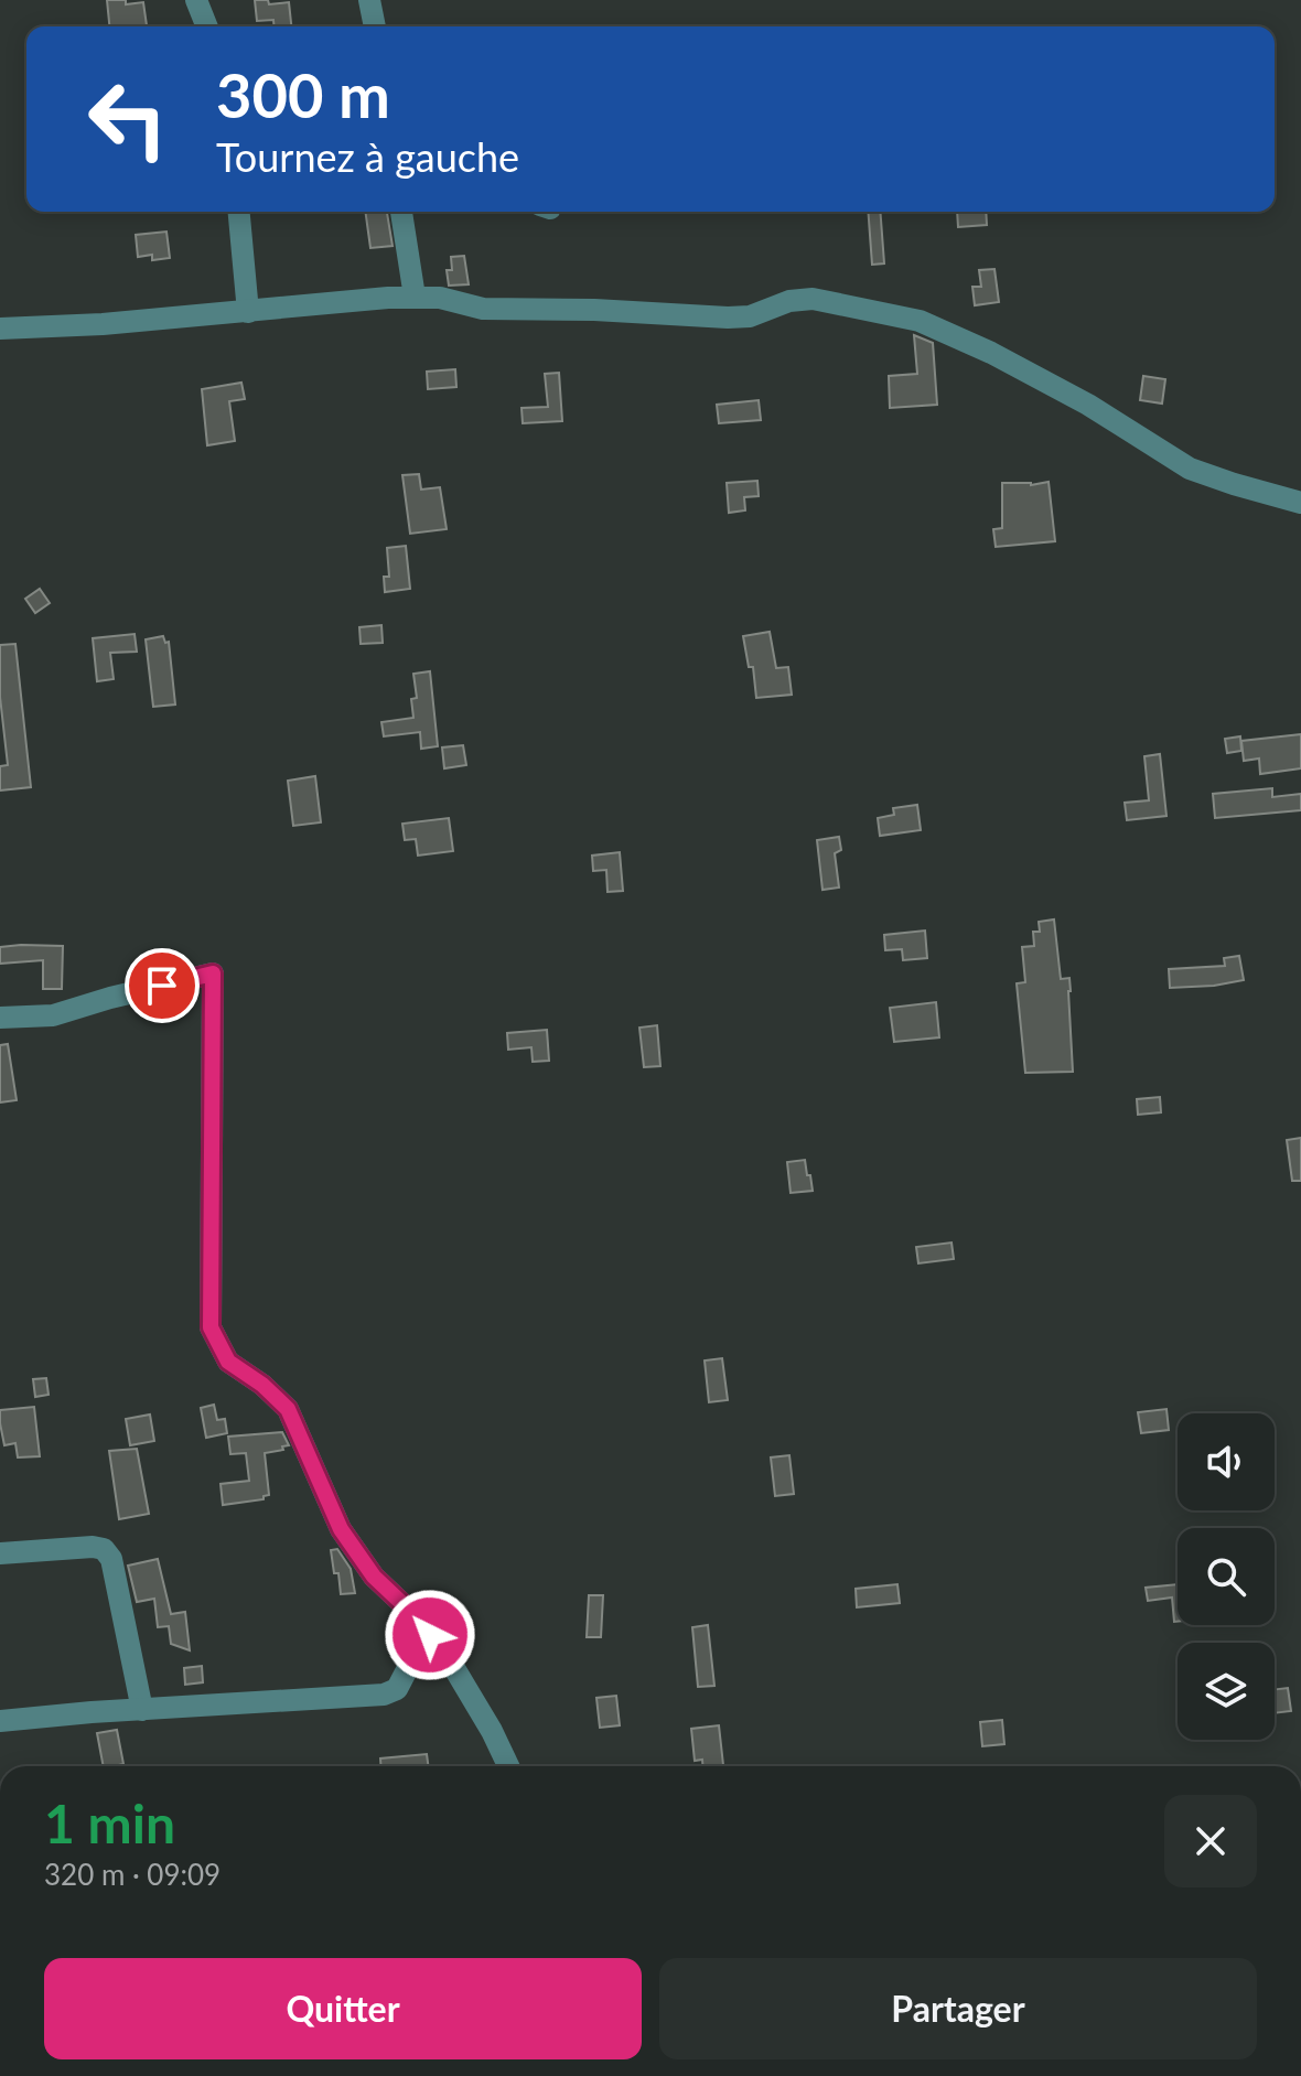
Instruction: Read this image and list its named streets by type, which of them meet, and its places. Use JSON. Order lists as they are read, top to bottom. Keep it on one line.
{"page":{"turn":["300 m","Tournez à gauche"],"heading":["1 min","320 m · 09:09"],"buttons":["Quitter","Partager"]}}
